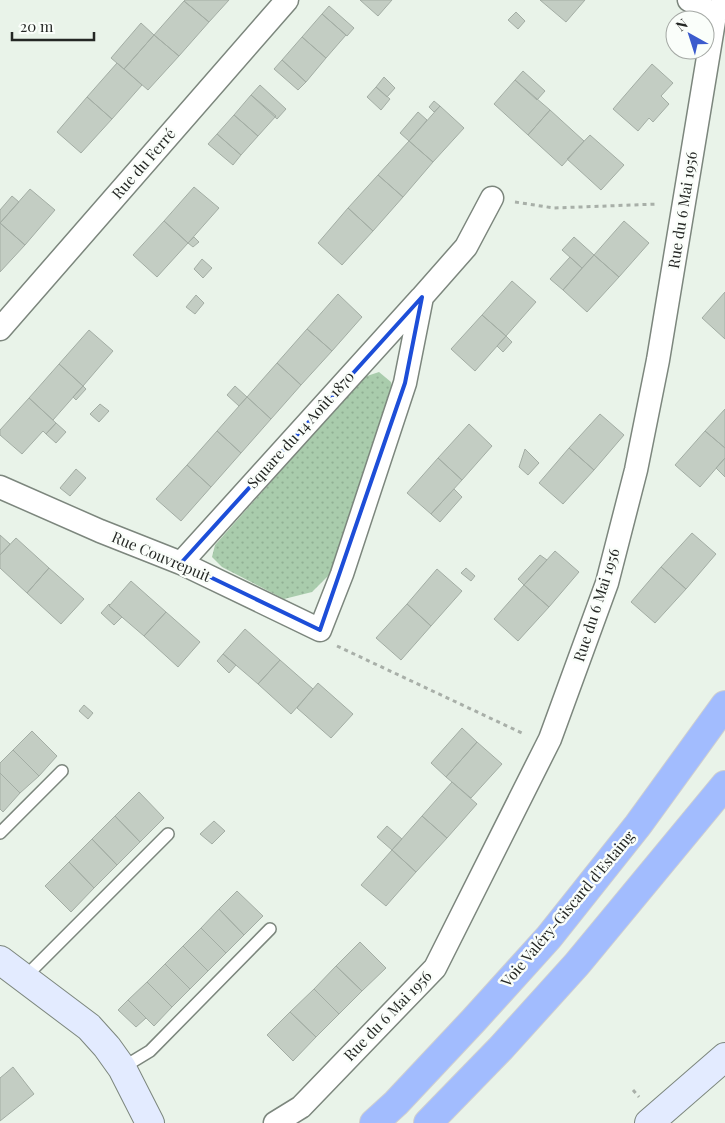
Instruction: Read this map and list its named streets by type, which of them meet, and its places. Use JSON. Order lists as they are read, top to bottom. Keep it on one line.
{"streets":{"highway":["Voie Valéry-Giscard d'Estaing"],"street":["Rue du Ferré","Rue du 6 Mai 1956","Square du 14 Août 1870","Rue Couvrepuit"]},"crossings":[["Square du 14 Août 1870","Rue Couvrepuit"]],"scale_bar":"20 m","north":"top left"}
